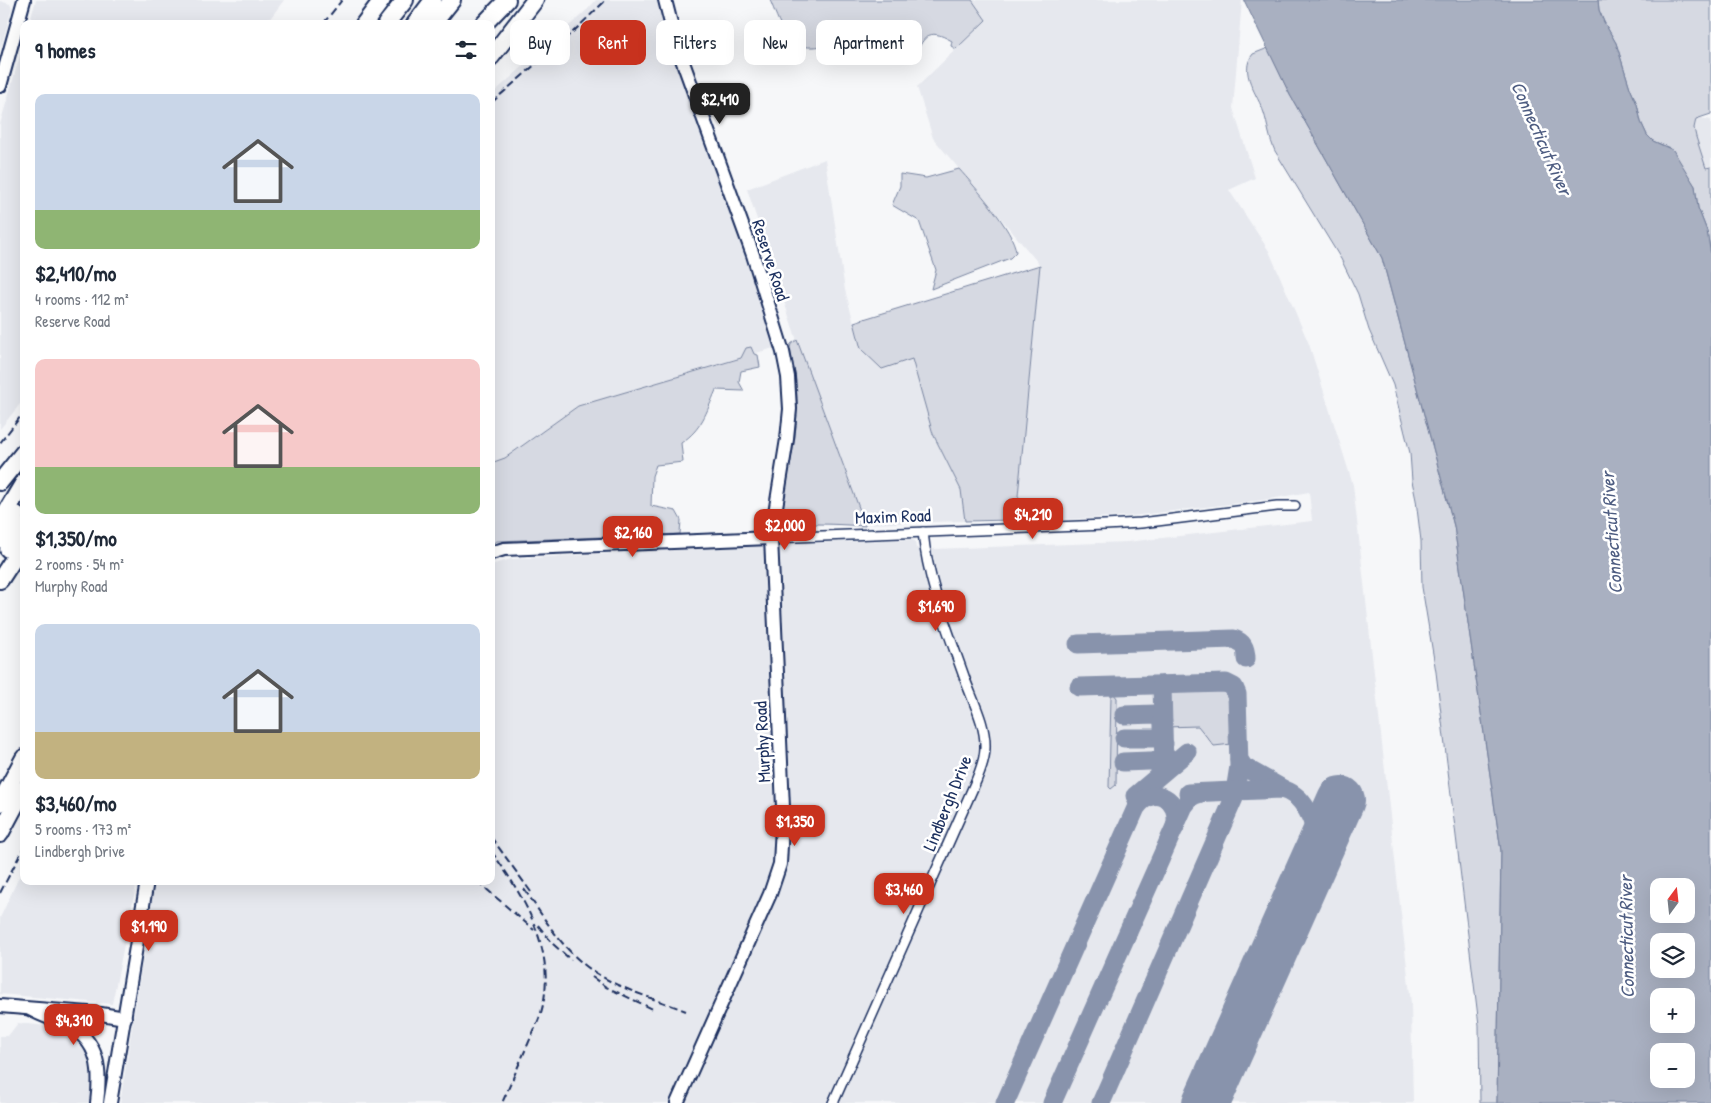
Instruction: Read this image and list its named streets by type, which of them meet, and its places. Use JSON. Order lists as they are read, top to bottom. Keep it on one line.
{"streets":{"street":["Reserve Road","Maxim Road","Murphy Road","Lindbergh Drive"]},"crossings":[["Reserve Road","Maxim Road"],["Reserve Road","Murphy Road"],["Maxim Road","Murphy Road"],["Maxim Road","Lindbergh Drive"]],"water":["Connecticut River"],"north":"top","page":{"chip":["Buy","Rent","Filters","New","Apartment"],"heading":"9 homes","list":[{"name":"$2,410/mo","note":"4 rooms · 112 m² · Reserve Road"},{"name":"$1,350/mo","note":"2 rooms · 54 m² · Murphy Road"},{"name":"$3,460/mo","note":"5 rooms · 173 m² · Lindbergh Drive"}],"price":["$2,410","$4,210","$2,000","$2,160","$1,690","$1,350","$3,460","$1,190","$4,310"],"map_buttons":["+","−"]}}
